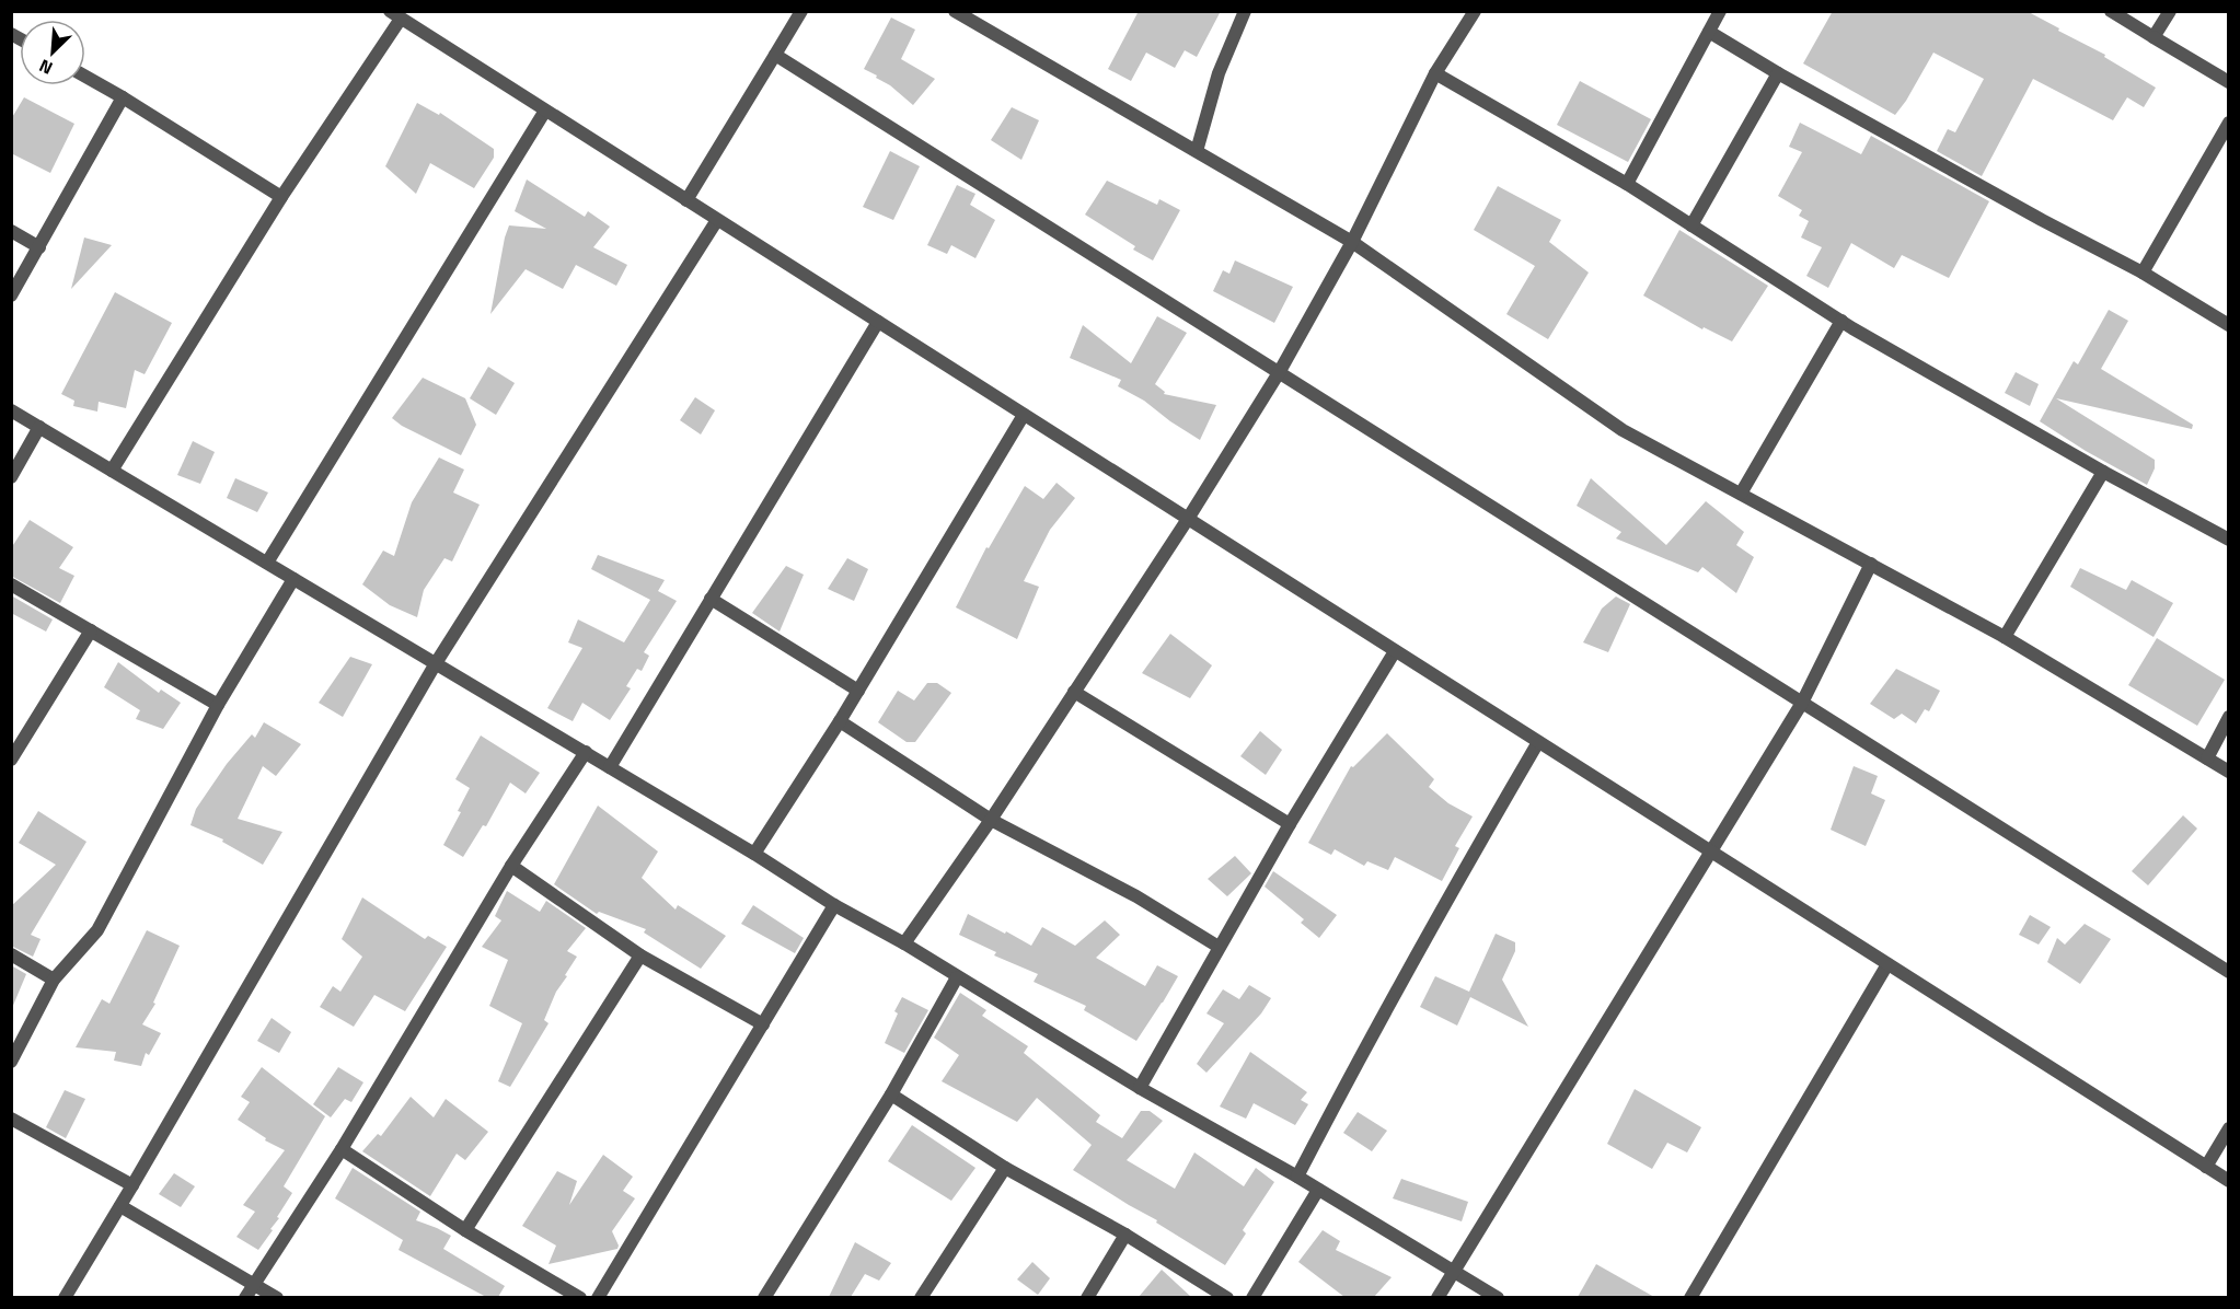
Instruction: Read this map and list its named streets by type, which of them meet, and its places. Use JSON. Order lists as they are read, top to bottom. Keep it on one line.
{"north":"bottom left"}
